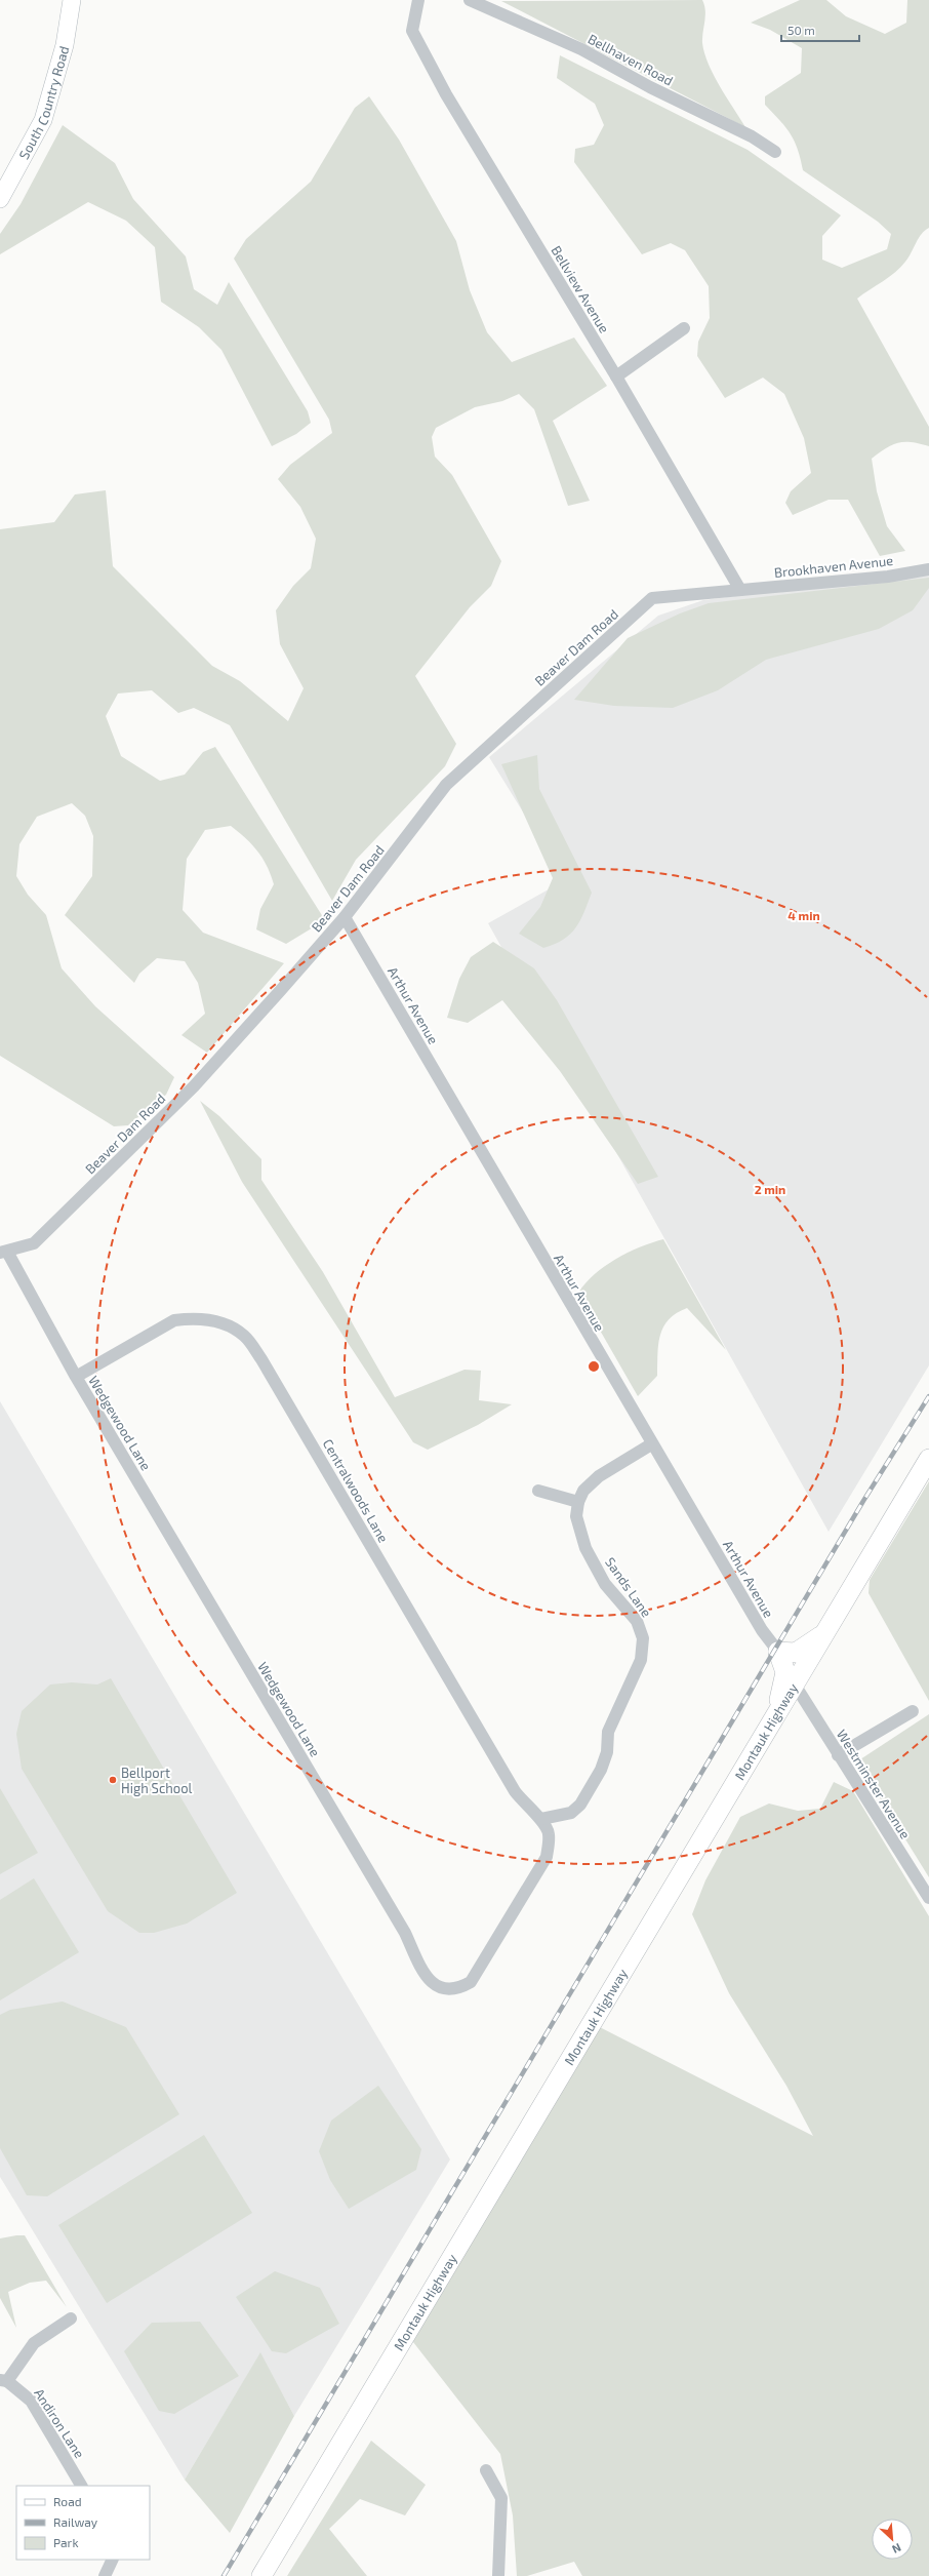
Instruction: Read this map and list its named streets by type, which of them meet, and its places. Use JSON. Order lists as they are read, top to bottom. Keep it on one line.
{"streets":{"main road":["South Country Road","Montauk Highway"],"street":["Bellhaven Road","Bellview Avenue","Brookhaven Avenue","Beaver Dam Road","Arthur Avenue","Wedgewood Lane","Centralwoods Lane","Sands Lane","Westminster Avenue","Andiron Lane"]},"crossings":[["Bellview Avenue","Brookhaven Avenue"],["Bellview Avenue","Beaver Dam Road"],["Brookhaven Avenue","Beaver Dam Road"],["Beaver Dam Road","Arthur Avenue"],["Beaver Dam Road","Wedgewood Lane"],["Arthur Avenue","Montauk Highway"],["Arthur Avenue","Westminster Avenue"],["Wedgewood Lane","Centralwoods Lane"],["Wedgewood Lane","Sands Lane"],["Centralwoods Lane","Sands Lane"],["Montauk Highway","Westminster Avenue"]],"places":["Bellport High School"],"legend":["Road","Railway","Park"],"scale_bar":"50 m","north":"bottom right","rings":["4 min","2 min"]}
